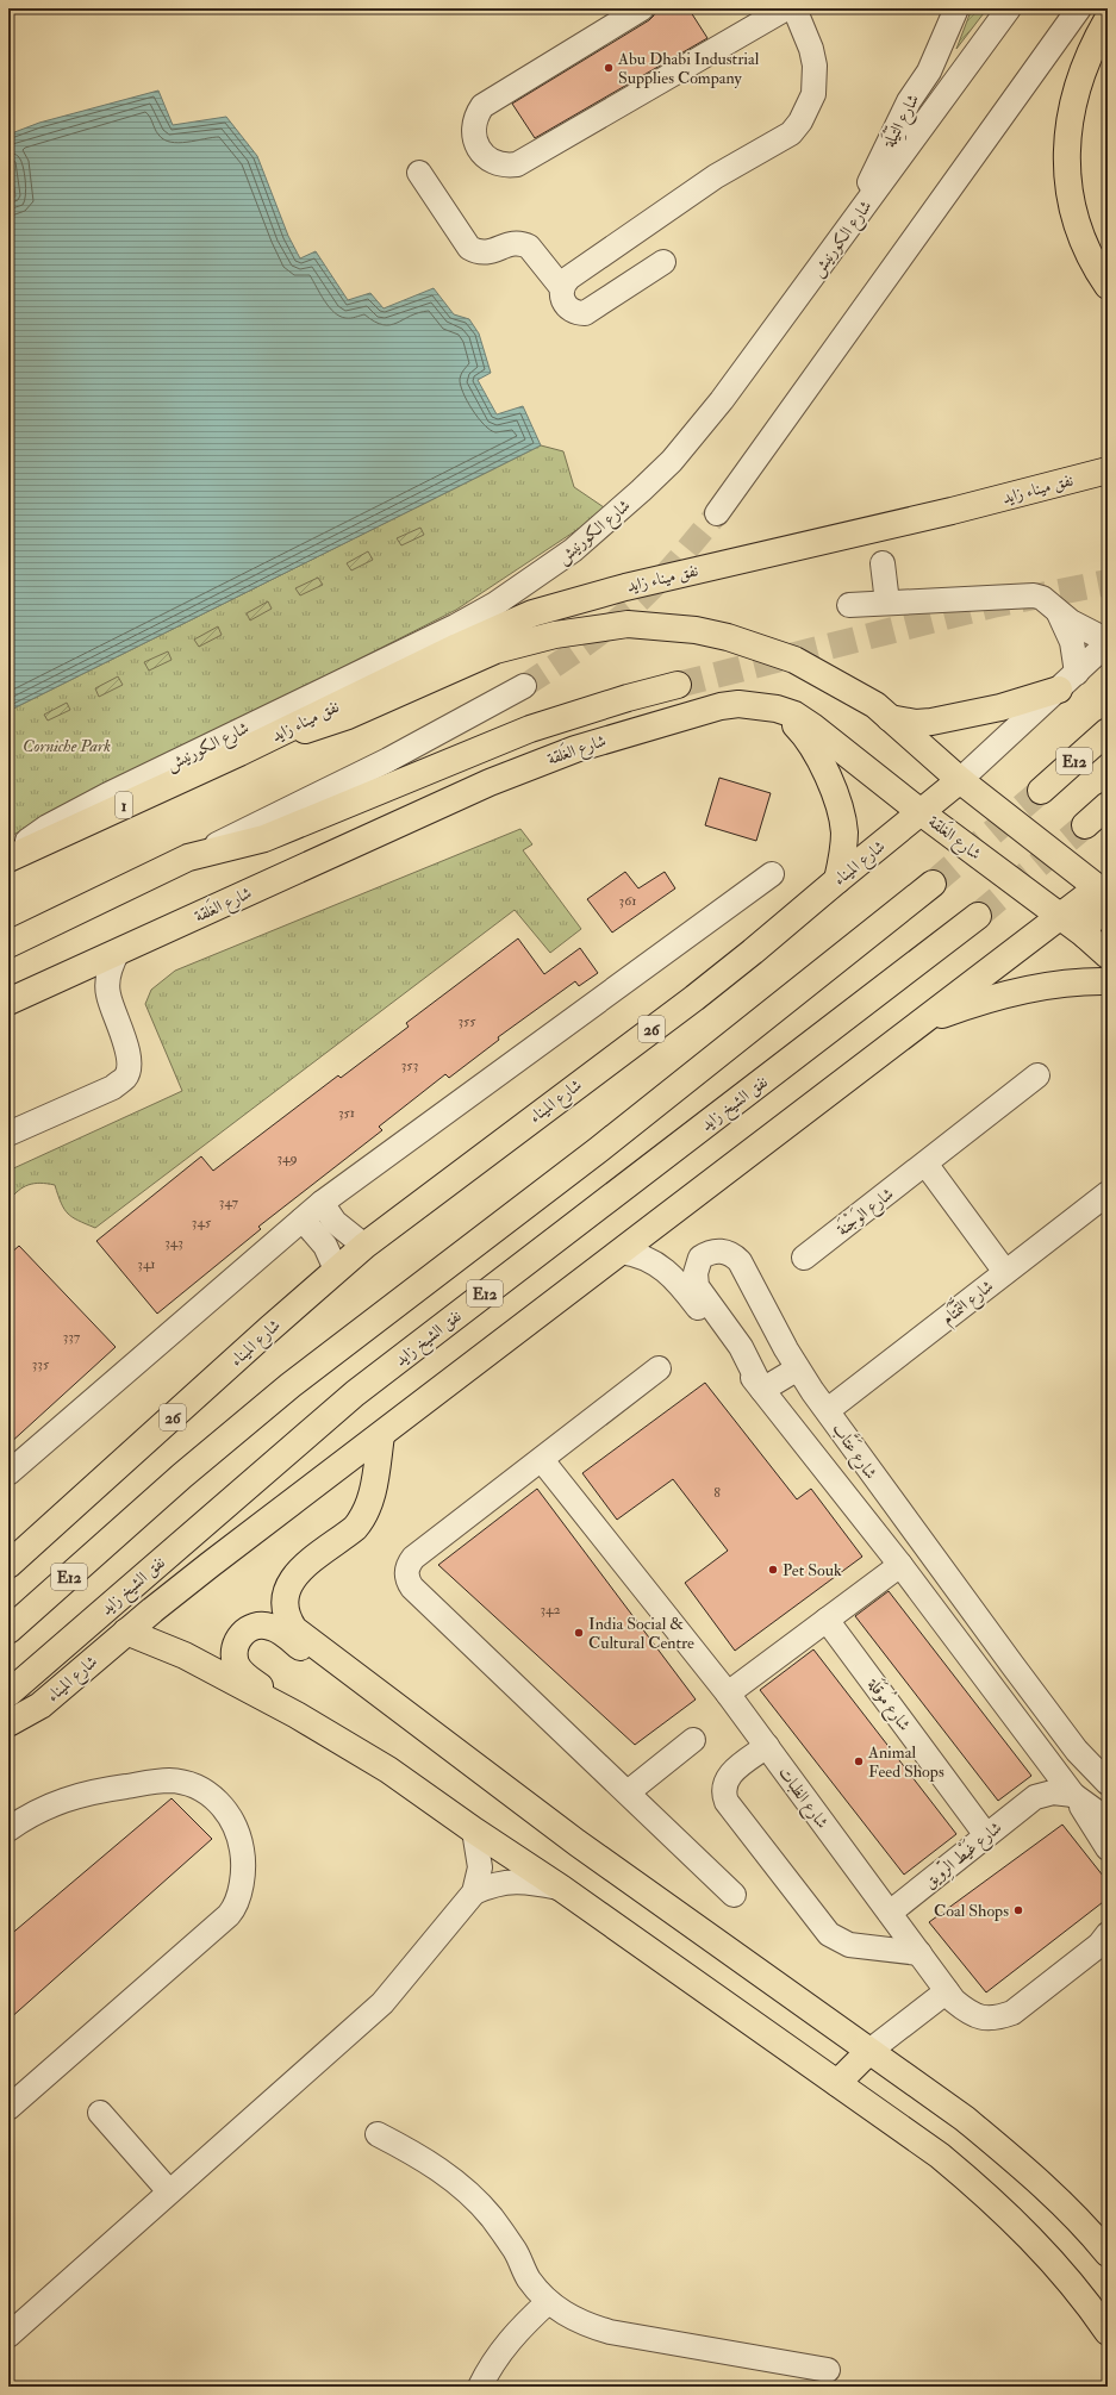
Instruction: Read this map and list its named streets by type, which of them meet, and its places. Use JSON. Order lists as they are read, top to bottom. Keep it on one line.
{"streets":{"main road":["شارع الكورنيش","نفق ميناء زايد","شارع الغَلقة","E12","1","شارع الميناء","26","نفق الشيخ زايد"],"street":["شارع التِّيْلَة","شارع الوَجْنَة","شارع التَّمْتَام","شارع عَتَّاب","شارع مُوقَلَة","شارع الظبات","شارع غَيْط الرِّويق"]},"crossings":[["شارع التِّيْلَة","شارع الكورنيش"],["شارع الكورنيش","نفق ميناء زايد"],["شارع الغَلقة","شارع الميناء"],["شارع الميناء","شارع عَتَّاب"],["شارع التَّمْتَام","شارع عَتَّاب"],["شارع عَتَّاب","شارع غَيْط الرِّويق"],["شارع مُوقَلَة","شارع غَيْط الرِّويق"],["شارع الظبات","شارع غَيْط الرِّويق"]],"parks":["Corniche Park"],"places":["Abu Dhabi Industrial Supplies Company","Pet Souk","India Social & Cultural Centre","Animal Feed Shops","Coal Shops"],"house_numbers":["361","355","353","351","349","347","345","343","341","337","335","8","342"]}
